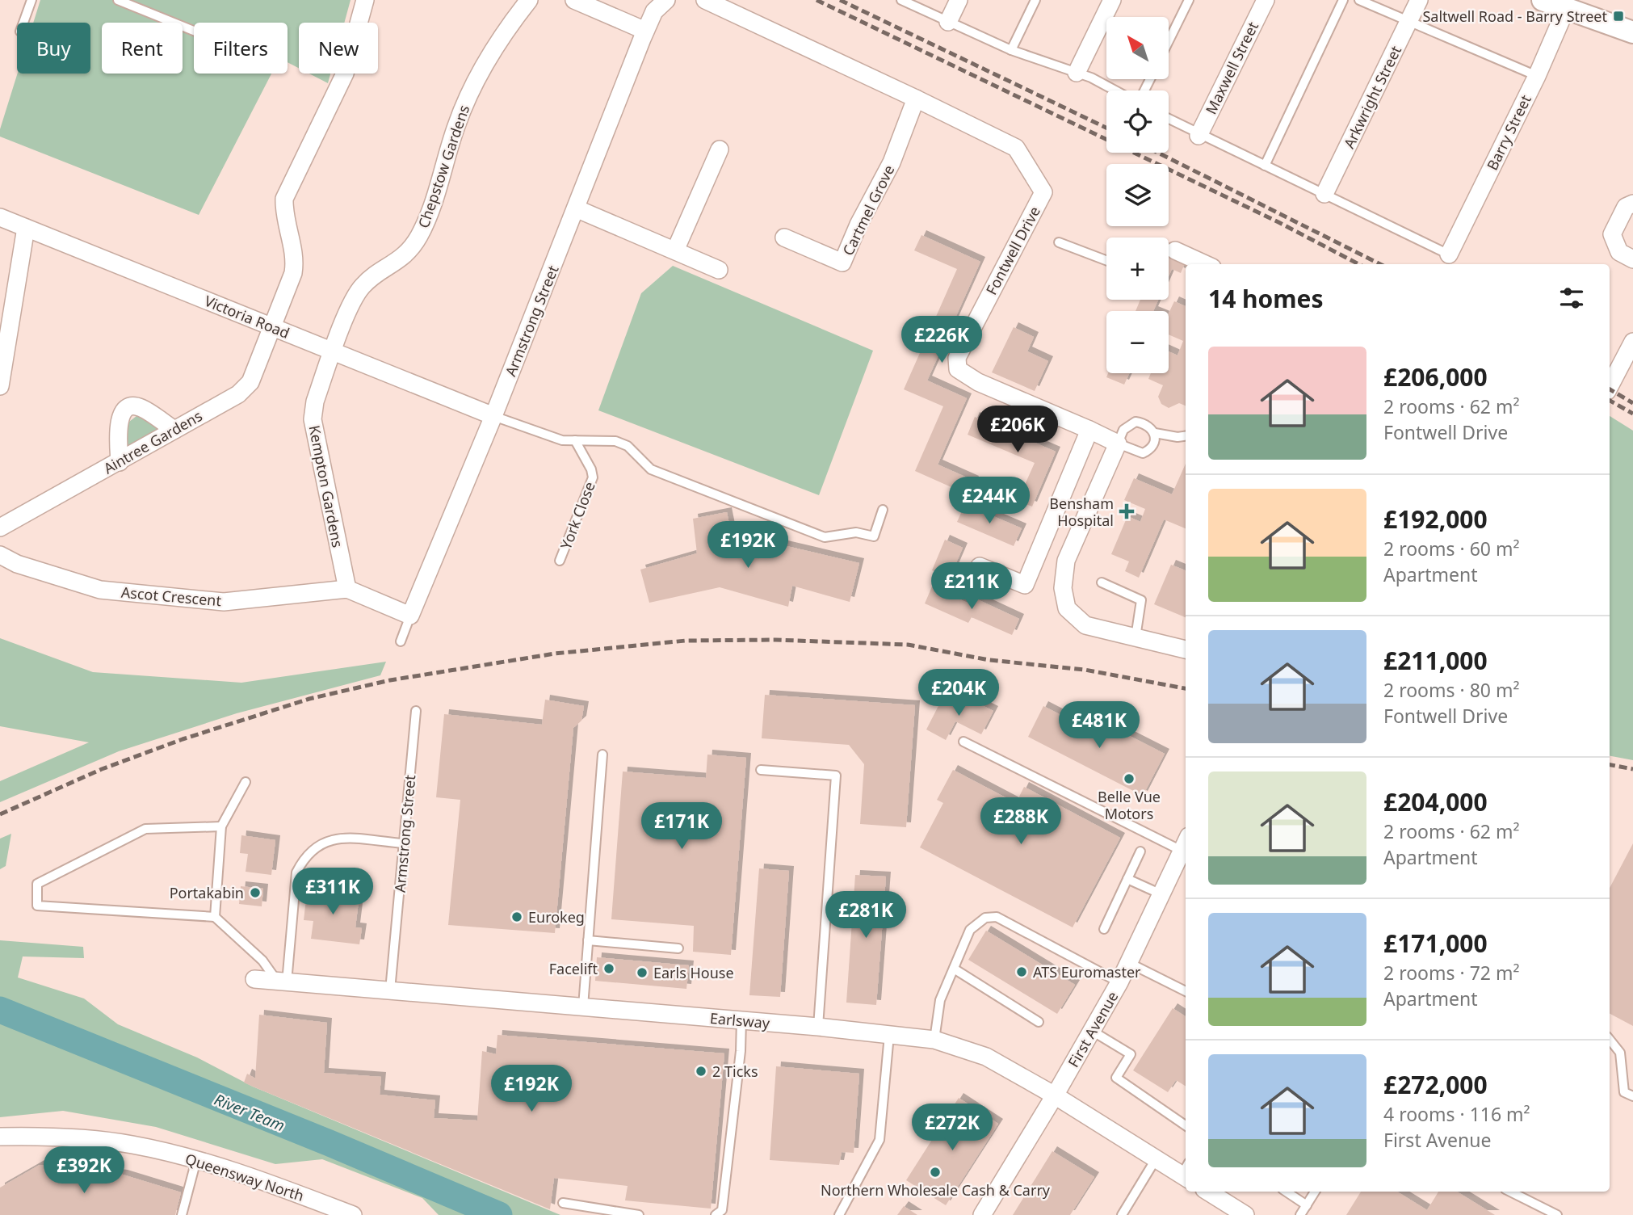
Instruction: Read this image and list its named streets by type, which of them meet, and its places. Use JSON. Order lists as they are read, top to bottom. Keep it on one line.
{"streets":{"street":["Maxwell Street","Arkwright Street","Barry Street","Chepstow Gardens","Cartmel Grove","Fontwell Drive","Victoria Road","Armstrong Street","Aintree Gardens","Kempton Gardens","Ascot Crescent","Earlsway","First Avenue","Queensway North"],"lane":["York Close"]},"crossings":[["Chepstow Gardens","Victoria Road"],["Chepstow Gardens","Kempton Gardens"],["Cartmel Grove","Fontwell Drive"],["Victoria Road","Armstrong Street"],["Victoria Road","Aintree Gardens"],["Victoria Road","Kempton Gardens"],["Armstrong Street","Ascot Crescent"],["Armstrong Street","Earlsway"],["Kempton Gardens","Ascot Crescent"],["Earlsway","First Avenue"]],"water":["River Team"],"places":{"transit":["Saltwell Road - Barry Street"],"health":["Bensham Hospital"],"other":["Belle Vue Motors","Portakabin","Eurokeg","Facelift","ATS Euromaster","Earls House","2 Ticks","Northern Wholesale Cash & Carry"]},"north":"top left","page":{"map_buttons":["+","−"],"chip":["Buy","Rent","Filters","New"],"heading":"14 homes","price":["£226K","£206K","£244K","£192K","£211K","£204K","£481K","£288K","£171K","£311K","£281K","£192K","£272K","£392K"],"list":[{"name":"£206,000","note":"2 rooms · 62 m² · Fontwell Drive"},{"name":"£192,000","note":"2 rooms · 60 m² · Apartment"},{"name":"£211,000","note":"2 rooms · 80 m² · Fontwell Drive"},{"name":"£204,000","note":"2 rooms · 62 m² · Apartment"},{"name":"£171,000","note":"2 rooms · 72 m² · Apartment"},{"name":"£272,000","note":"4 rooms · 116 m² · First Avenue"}]}}
